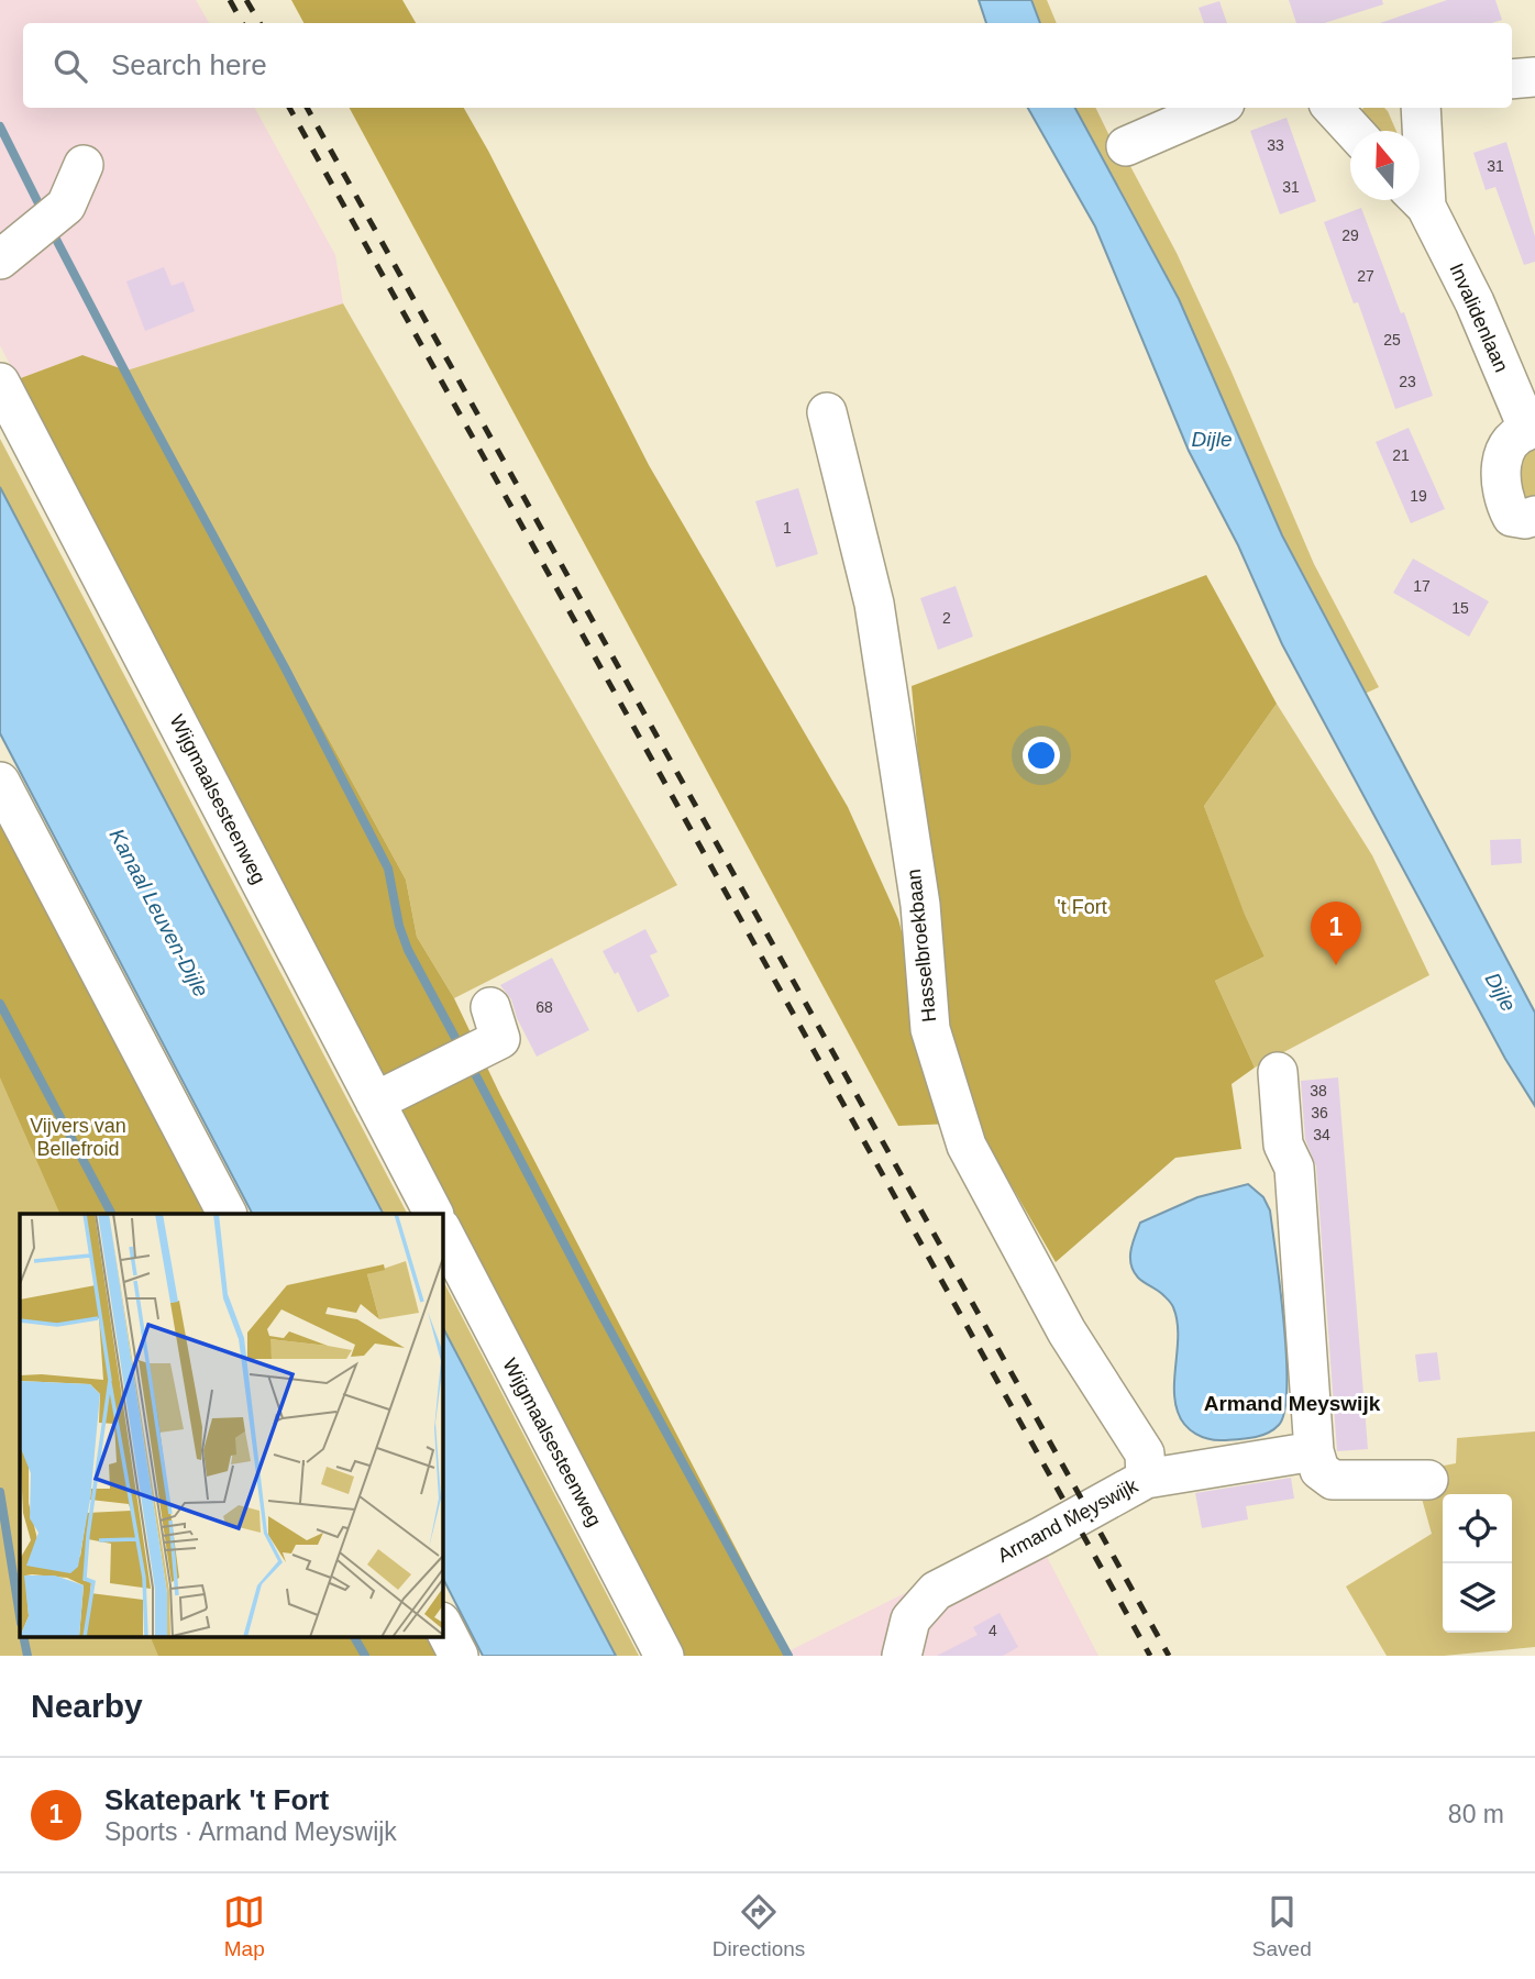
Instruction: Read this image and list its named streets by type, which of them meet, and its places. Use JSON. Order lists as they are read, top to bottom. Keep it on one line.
{"streets":{"street":["Invalidenlaan","Wijgmaalsesteenweg","Hasselbroekbaan","Armand Meyswijk"]},"crossings":[["Hasselbroekbaan","Armand Meyswijk"]],"districts":["Armand Meyswijk"],"water":["Dijle","Kanaal Leuven-Dijle"],"parks":["'t Fort","Vijvers van Bellefroid"],"house_numbers":["33","31","31","29","27","25","23","21","19","1","17","15","2","68","38","36","34","4"],"north":"top","page":{"search":"Search here","pins":"1","heading":"Nearby","list":[{"mark":"1","name":"Skatepark 't Fort","note":"Sports · Armand Meyswijk","value":"80 m"}],"nav":["Map","Directions","Saved"]}}
